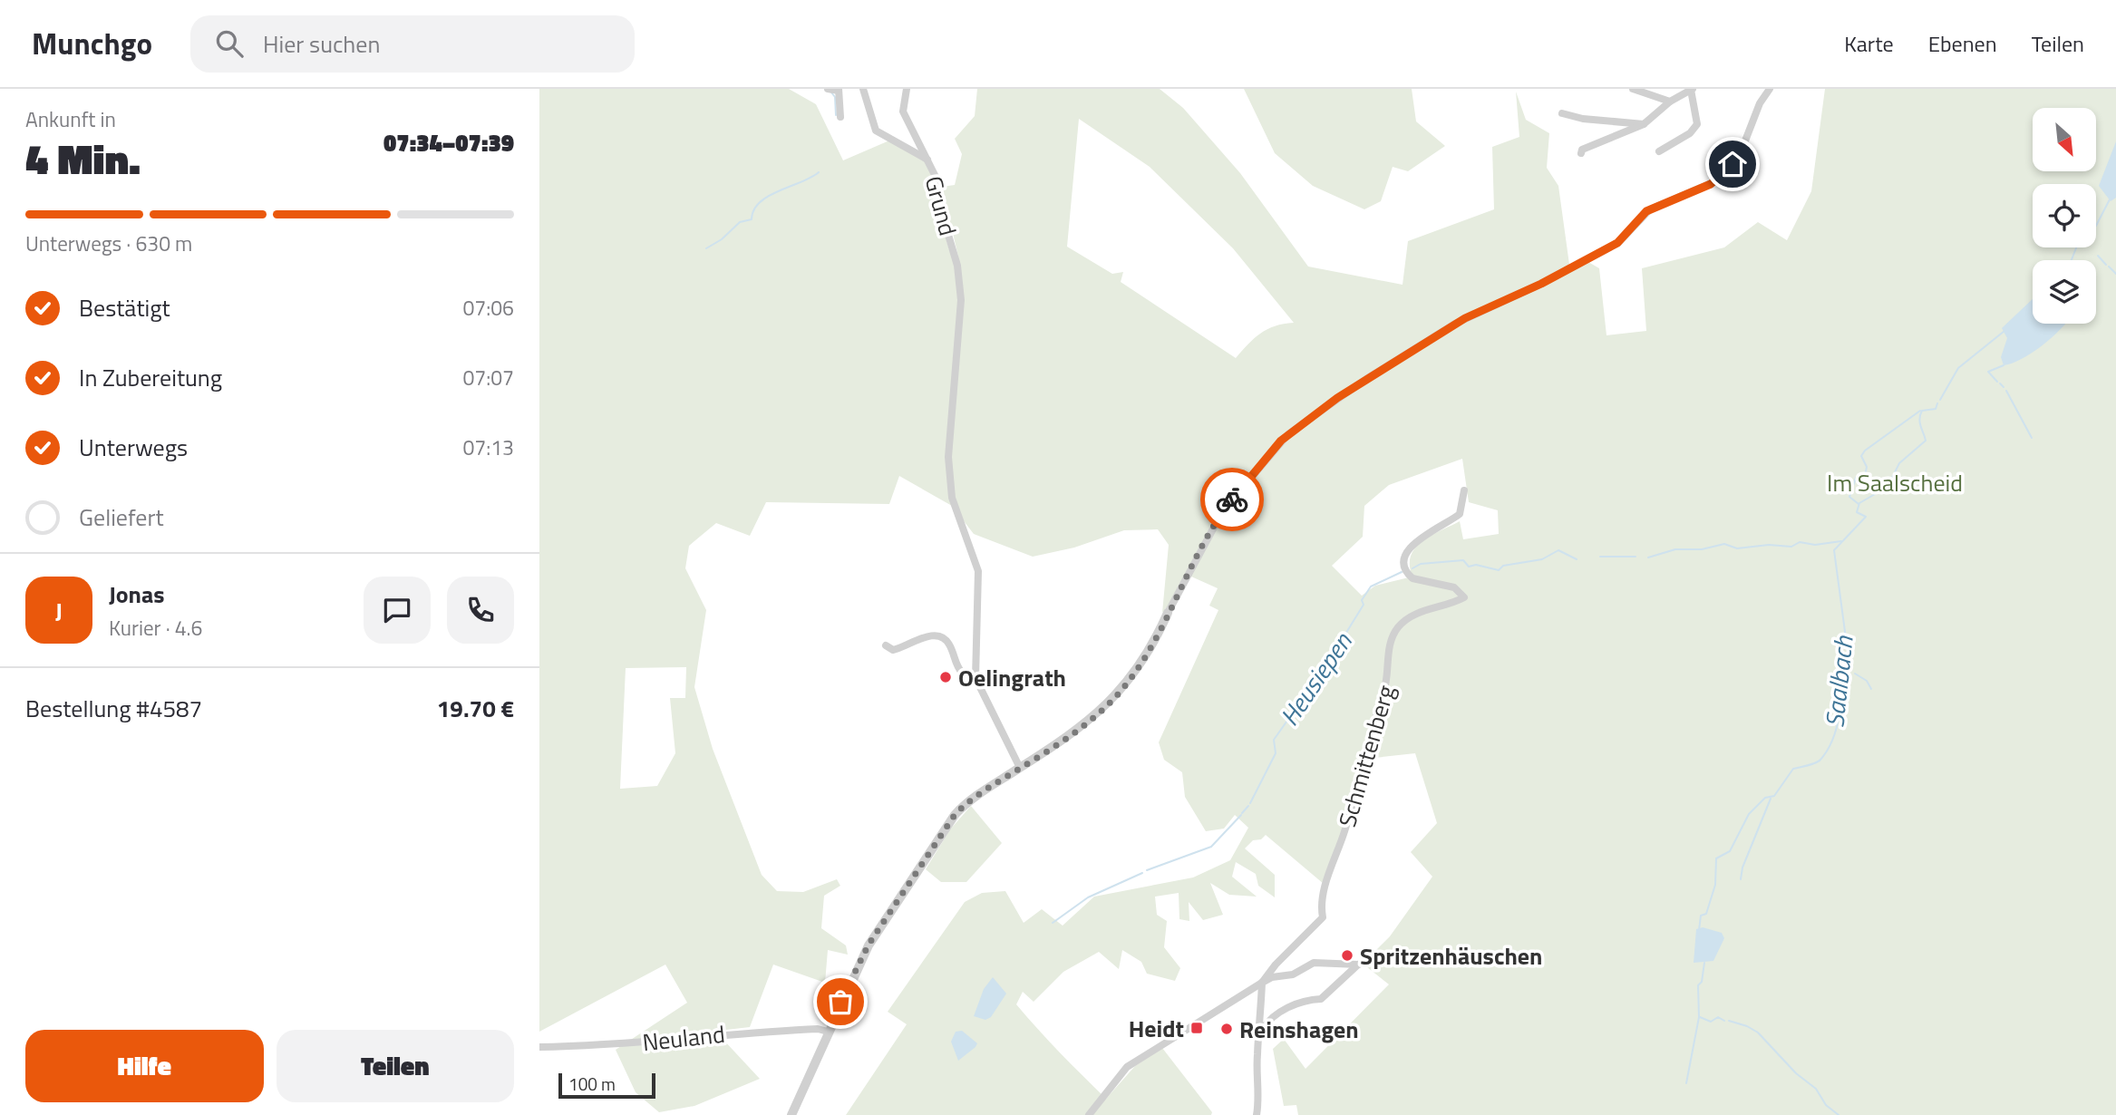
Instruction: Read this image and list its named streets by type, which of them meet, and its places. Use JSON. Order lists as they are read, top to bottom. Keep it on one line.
{"streets":{"street":["Grund","Schmittenberg","Neuland"]},"water":["Heusiepen","Saalbach"],"parks":["Im Saalscheid"],"places":{"other":["Oelingrath","Spritzenhäuschen","Reinshagen"],"transit":["Heidt"]},"scale_bar":"100 m","north":"bottom right","page":{"header":"Munchgo","search":"Hier suchen","nav":["Karte","Ebenen","Teilen"],"heading":["4 Min.","Ankunft in","07:34–07:39"],"panel":["Jonas","Kurier · 4.6","Bestellung #4587","19.70 €"],"bar":"Unterwegs · 630 m","list":[["Bestätigt","07:06"],["In Zubereitung","07:07"],["Unterwegs","07:13"],"Geliefert"],"round":"J","buttons":["Hilfe","Teilen"],"scale":"100 m"}}
